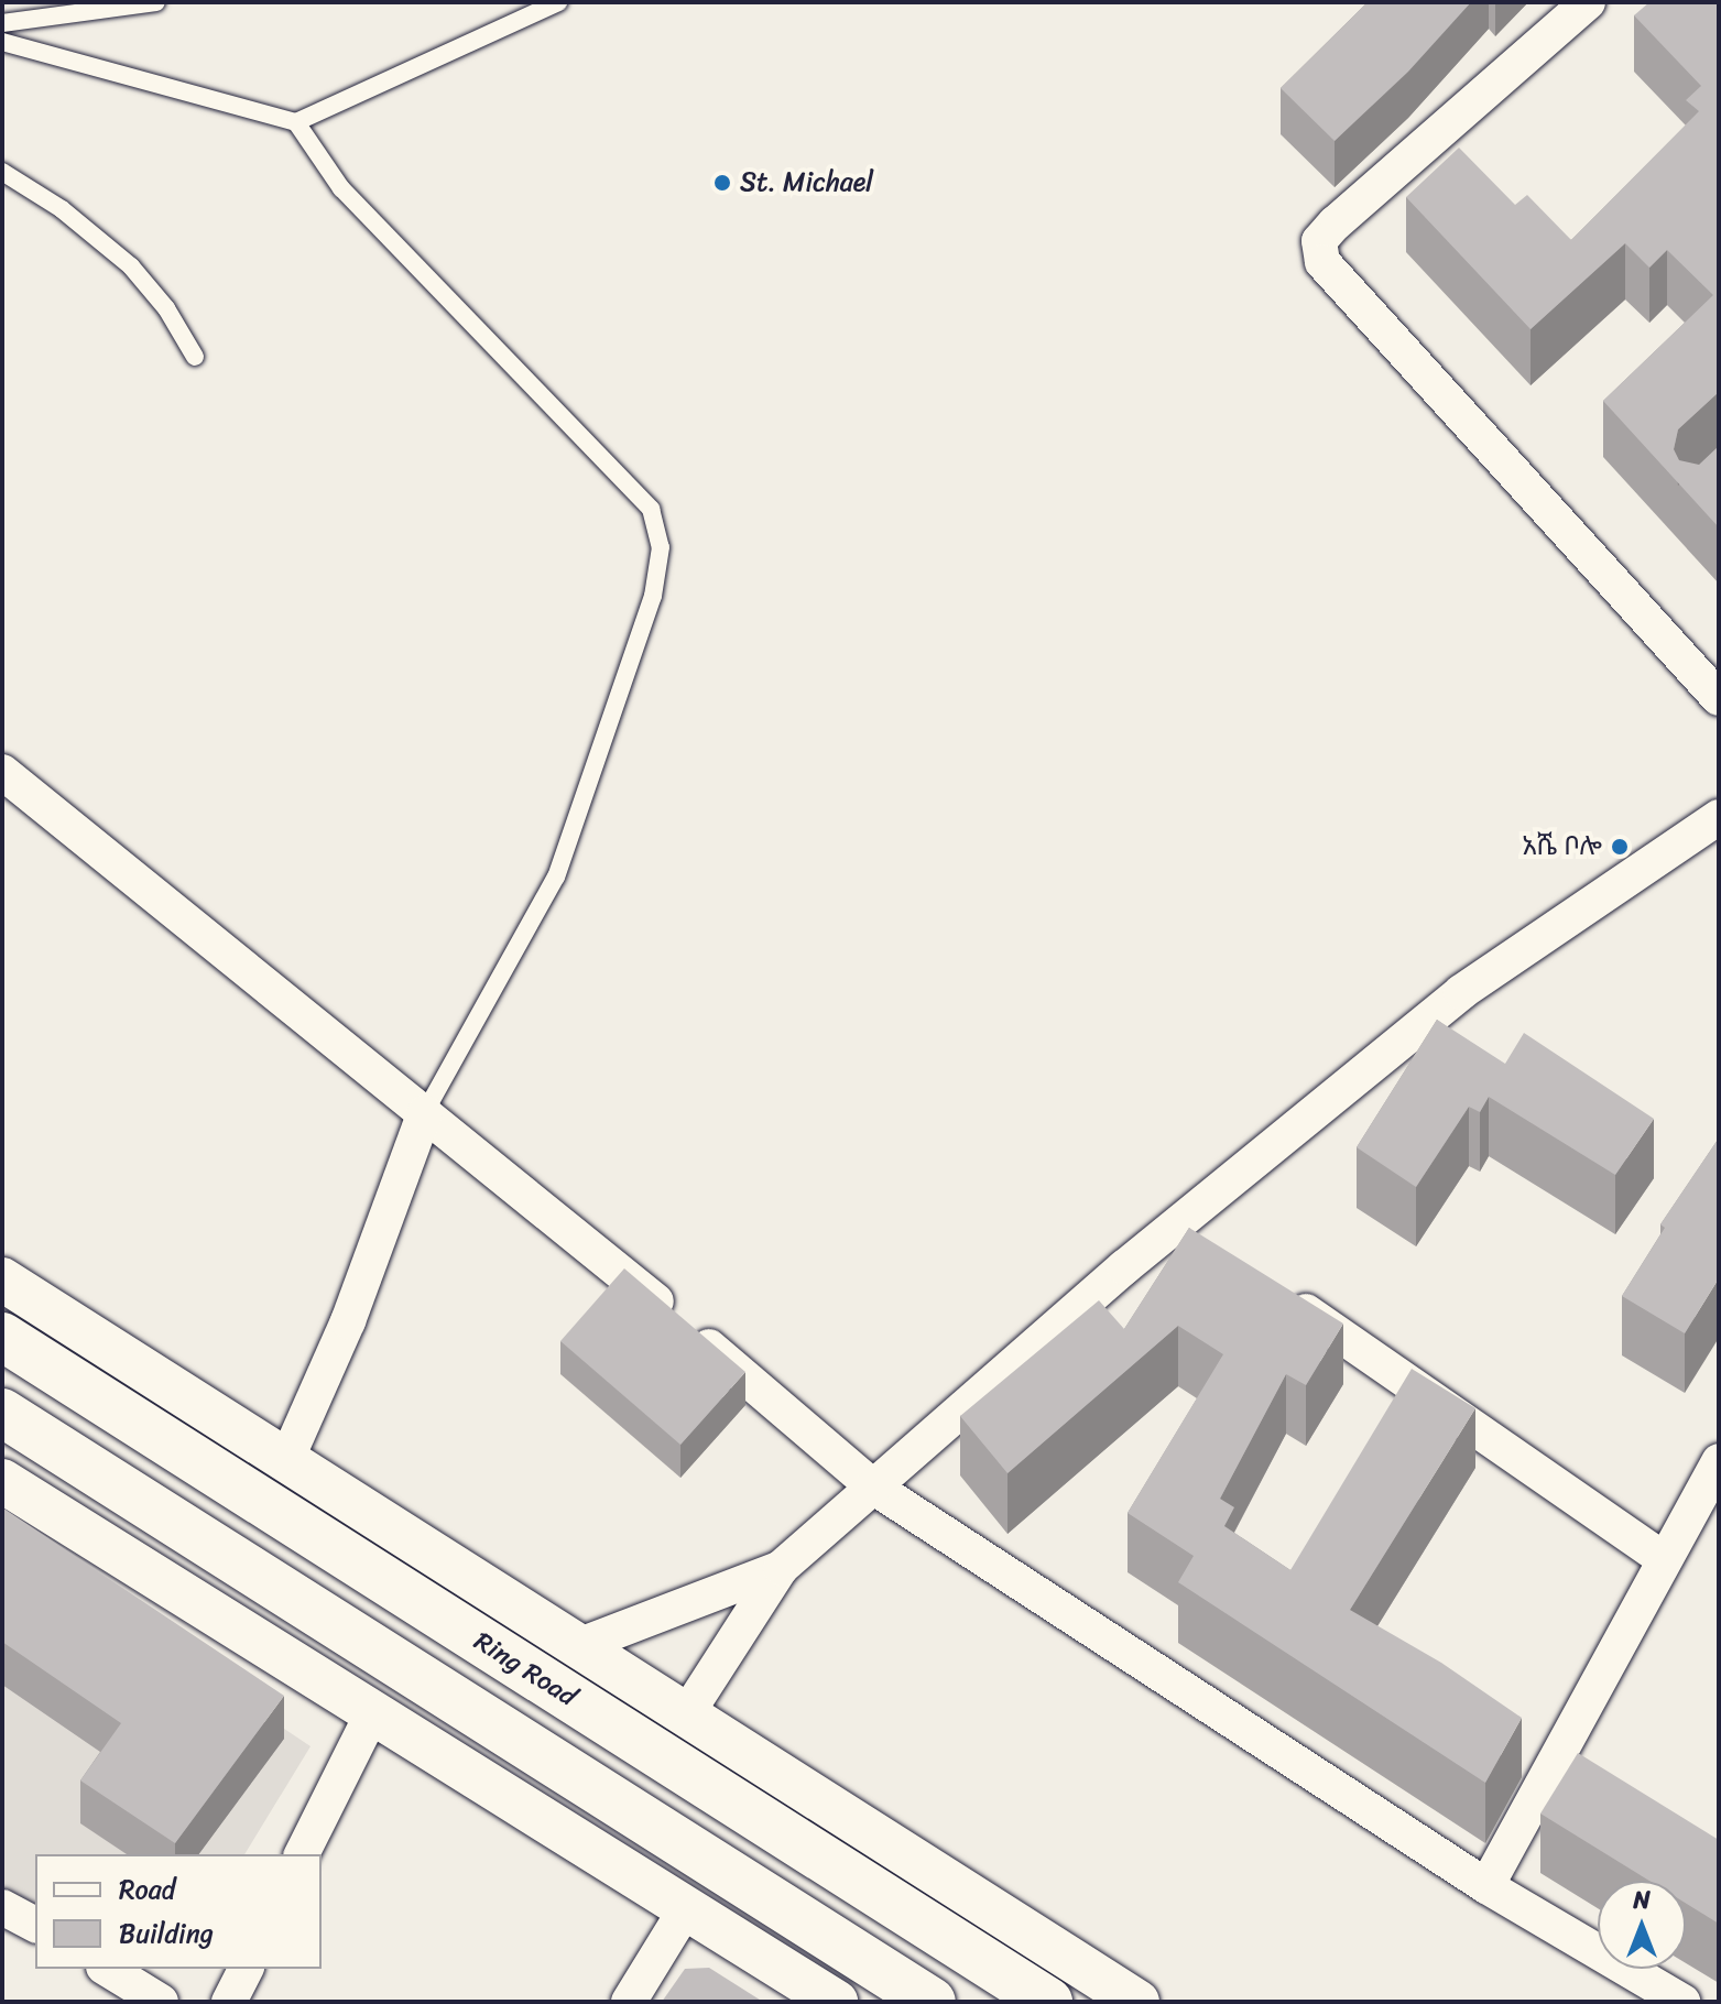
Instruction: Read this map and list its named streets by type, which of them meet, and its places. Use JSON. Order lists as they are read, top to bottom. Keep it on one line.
{"streets":{"highway":["Ring Road"]},"places":["St. Michael","አሼ ቦሎ"],"legend":["Road","Building"],"north":"top"}
